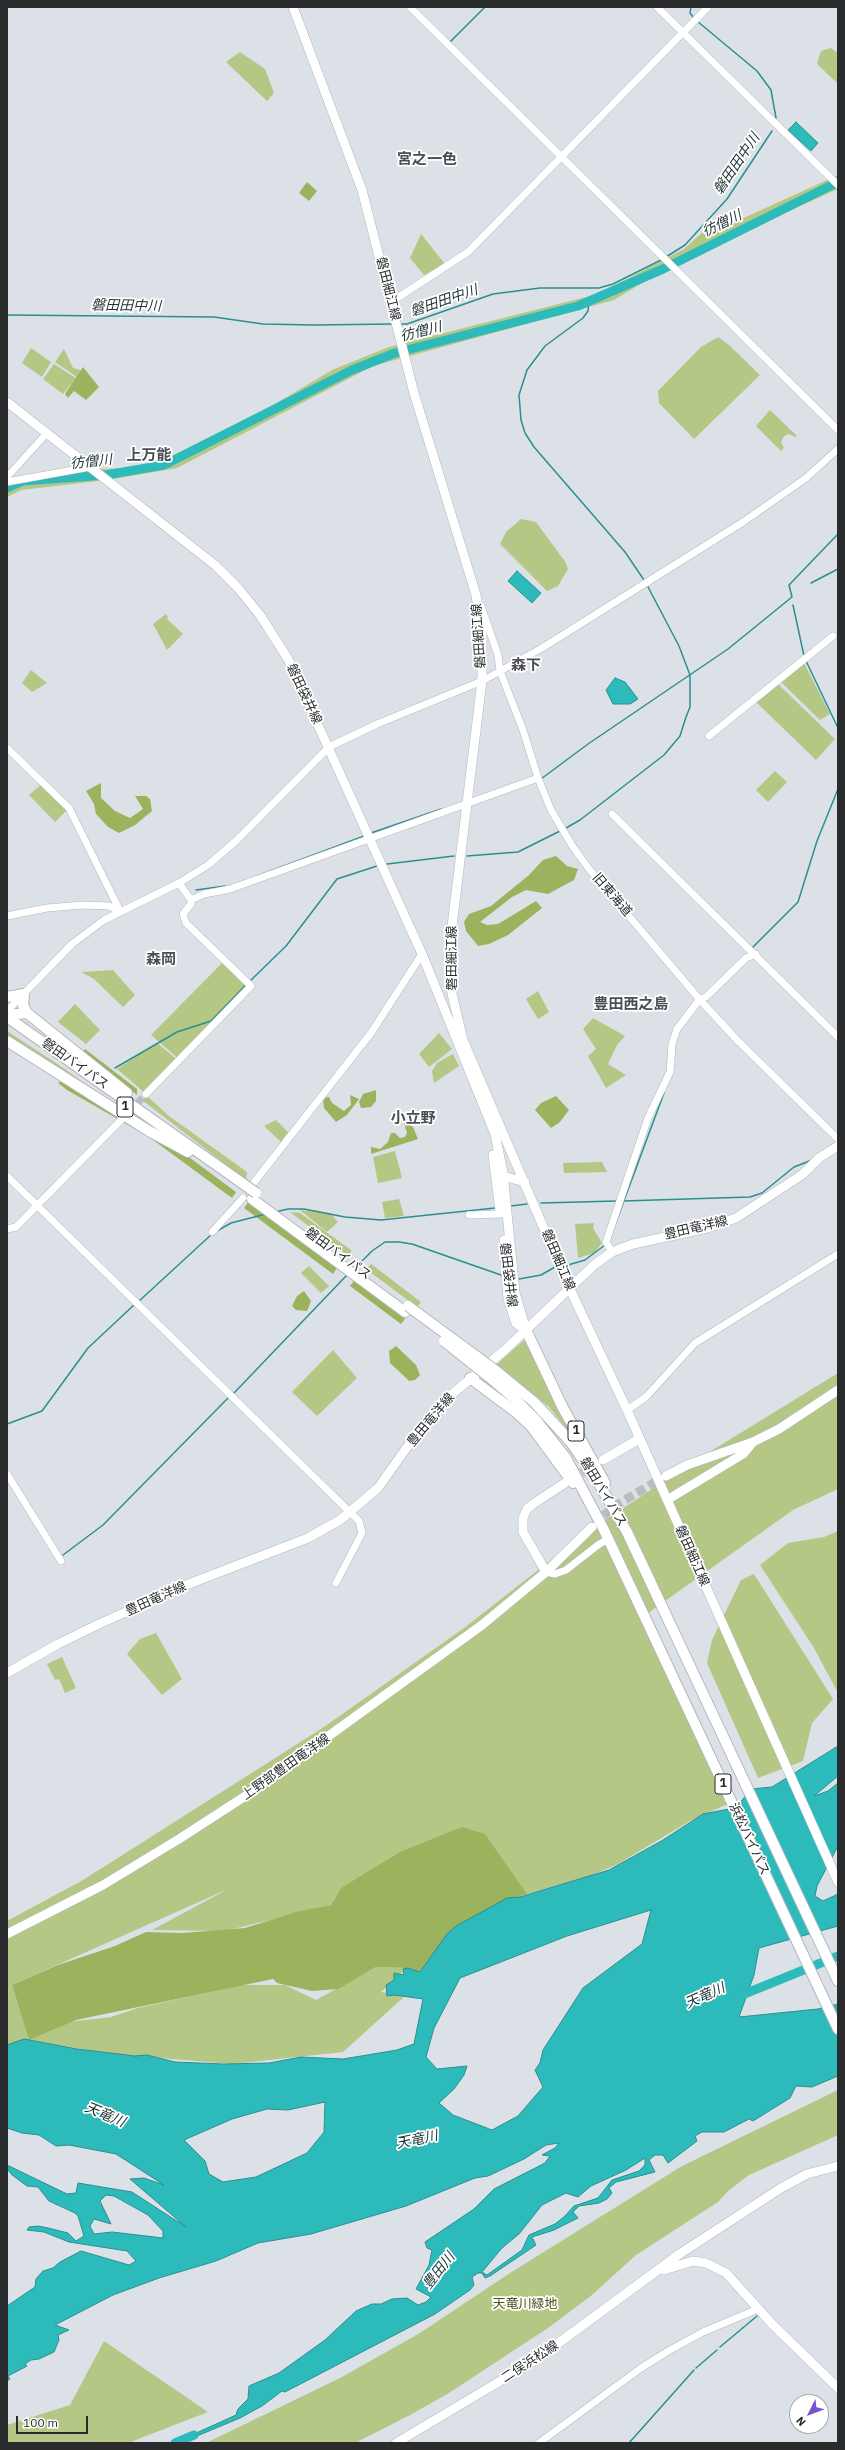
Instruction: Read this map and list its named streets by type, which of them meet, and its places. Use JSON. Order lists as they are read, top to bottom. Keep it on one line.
{"streets":{"highway":["磐田バイパス","1","浜松バイパス"],"main road":["磐田細江線","磐田袋井線","豊田竜洋線","上野部豊田竜洋線","二俣浜松線"],"street":["旧東海道"]},"crossings":[["磐田細江線","旧東海道"],["磐田細江線","豊田竜洋線"],["磐田袋井線","1"],["磐田袋井線","豊田竜洋線"],["磐田バイパス","1"],["磐田バイパス","浜松バイパス"],["1","豊田竜洋線"],["1","浜松バイパス"]],"districts":["宮之一色","上万能","森下","森岡","豊田西之島","小立野"],"water":["磐田田中川","彷僧川","天竜川","豊田川"],"parks":["天竜川緑地"],"scale_bar":"100 m","north":"bottom left"}
